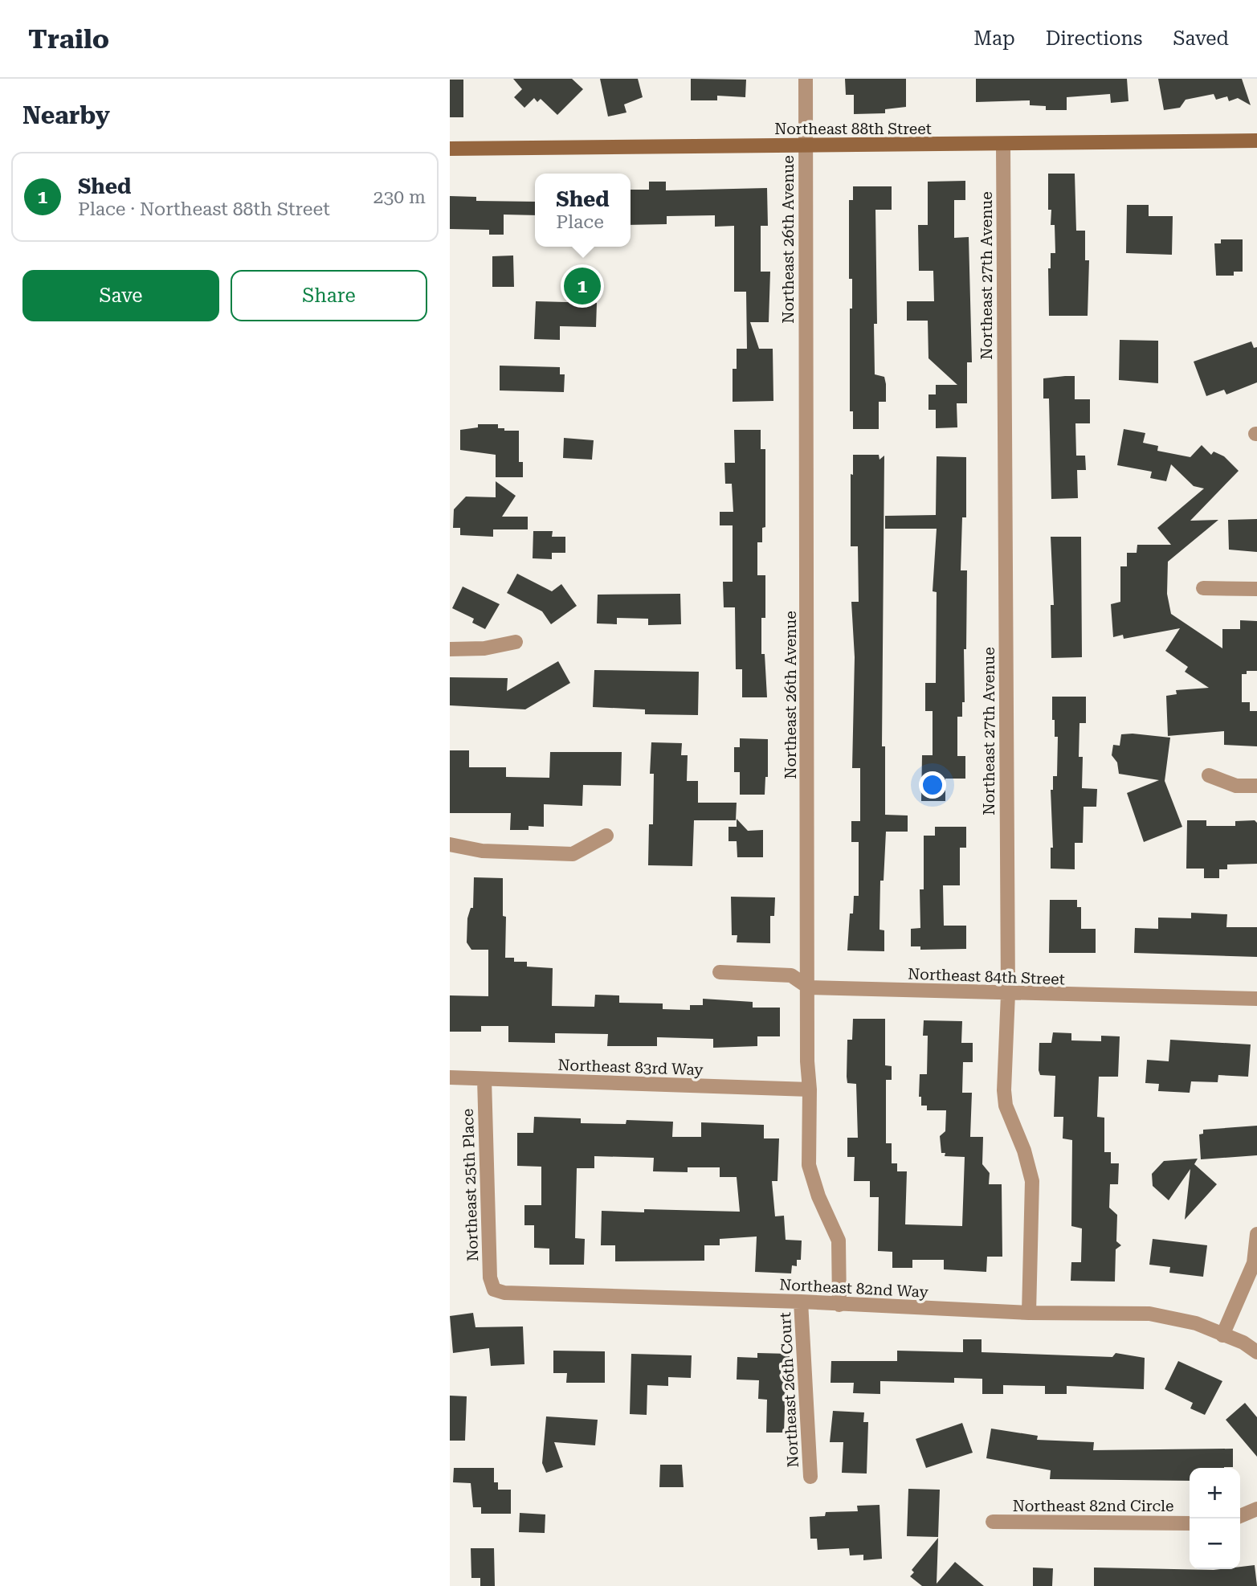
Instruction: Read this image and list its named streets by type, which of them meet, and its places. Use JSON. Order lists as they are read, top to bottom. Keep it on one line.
{"streets":{"street":["Northeast 88th Street","Northeast 26th Avenue","Northeast 27th Avenue","Northeast 84th Street","Northeast 83rd Way","Northeast 25th Place","Northeast 82nd Way","Northeast 26th Court","Northeast 82nd Circle"]},"crossings":[["Northeast 88th Street","Northeast 26th Avenue"],["Northeast 88th Street","Northeast 27th Avenue"],["Northeast 26th Avenue","Northeast 84th Street"],["Northeast 26th Avenue","Northeast 83rd Way"],["Northeast 26th Avenue","Northeast 82nd Way"],["Northeast 27th Avenue","Northeast 84th Street"],["Northeast 27th Avenue","Northeast 82nd Way"],["Northeast 83rd Way","Northeast 25th Place"],["Northeast 25th Place","Northeast 82nd Way"],["Northeast 82nd Way","Northeast 26th Court"]],"page":{"header":"Trailo","nav":["Map","Directions","Saved"],"heading":"Nearby","list":[{"mark":"1","name":"Shed","note":"Place · Northeast 88th Street","value":"230 m"}],"popup":["Shed","Place"],"buttons":["Save","Share"],"pins":"1","map_buttons":["+","−"]}}
